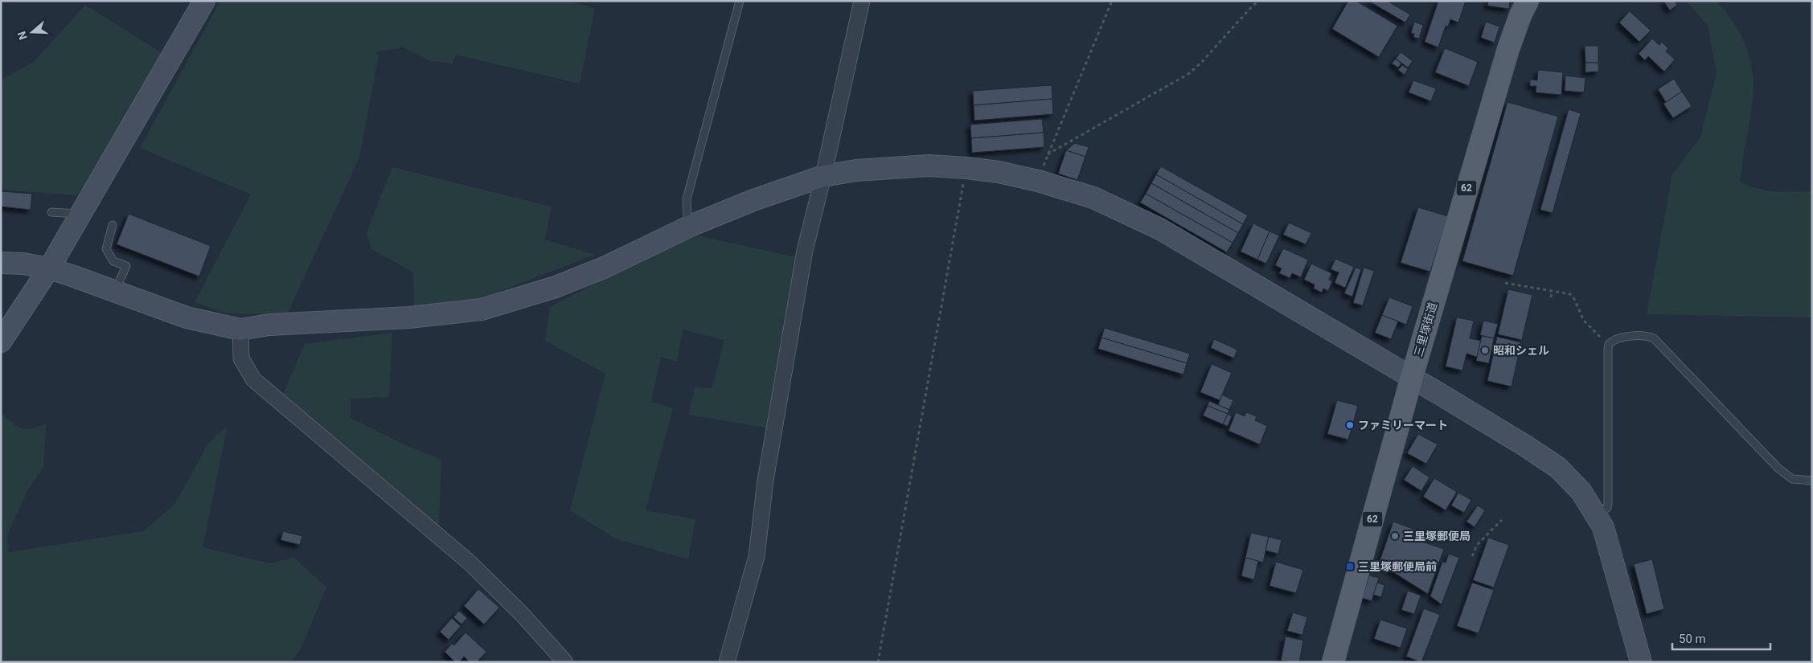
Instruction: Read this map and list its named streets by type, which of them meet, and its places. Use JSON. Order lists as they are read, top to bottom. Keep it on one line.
{"streets":{"main road":["62","三里塚街道"]},"places":{"other":["昭和シェル","ファミリーマート","三里塚郵便局"],"transit":["三里塚郵便局前"]},"scale_bar":"50 m","north":"left"}
